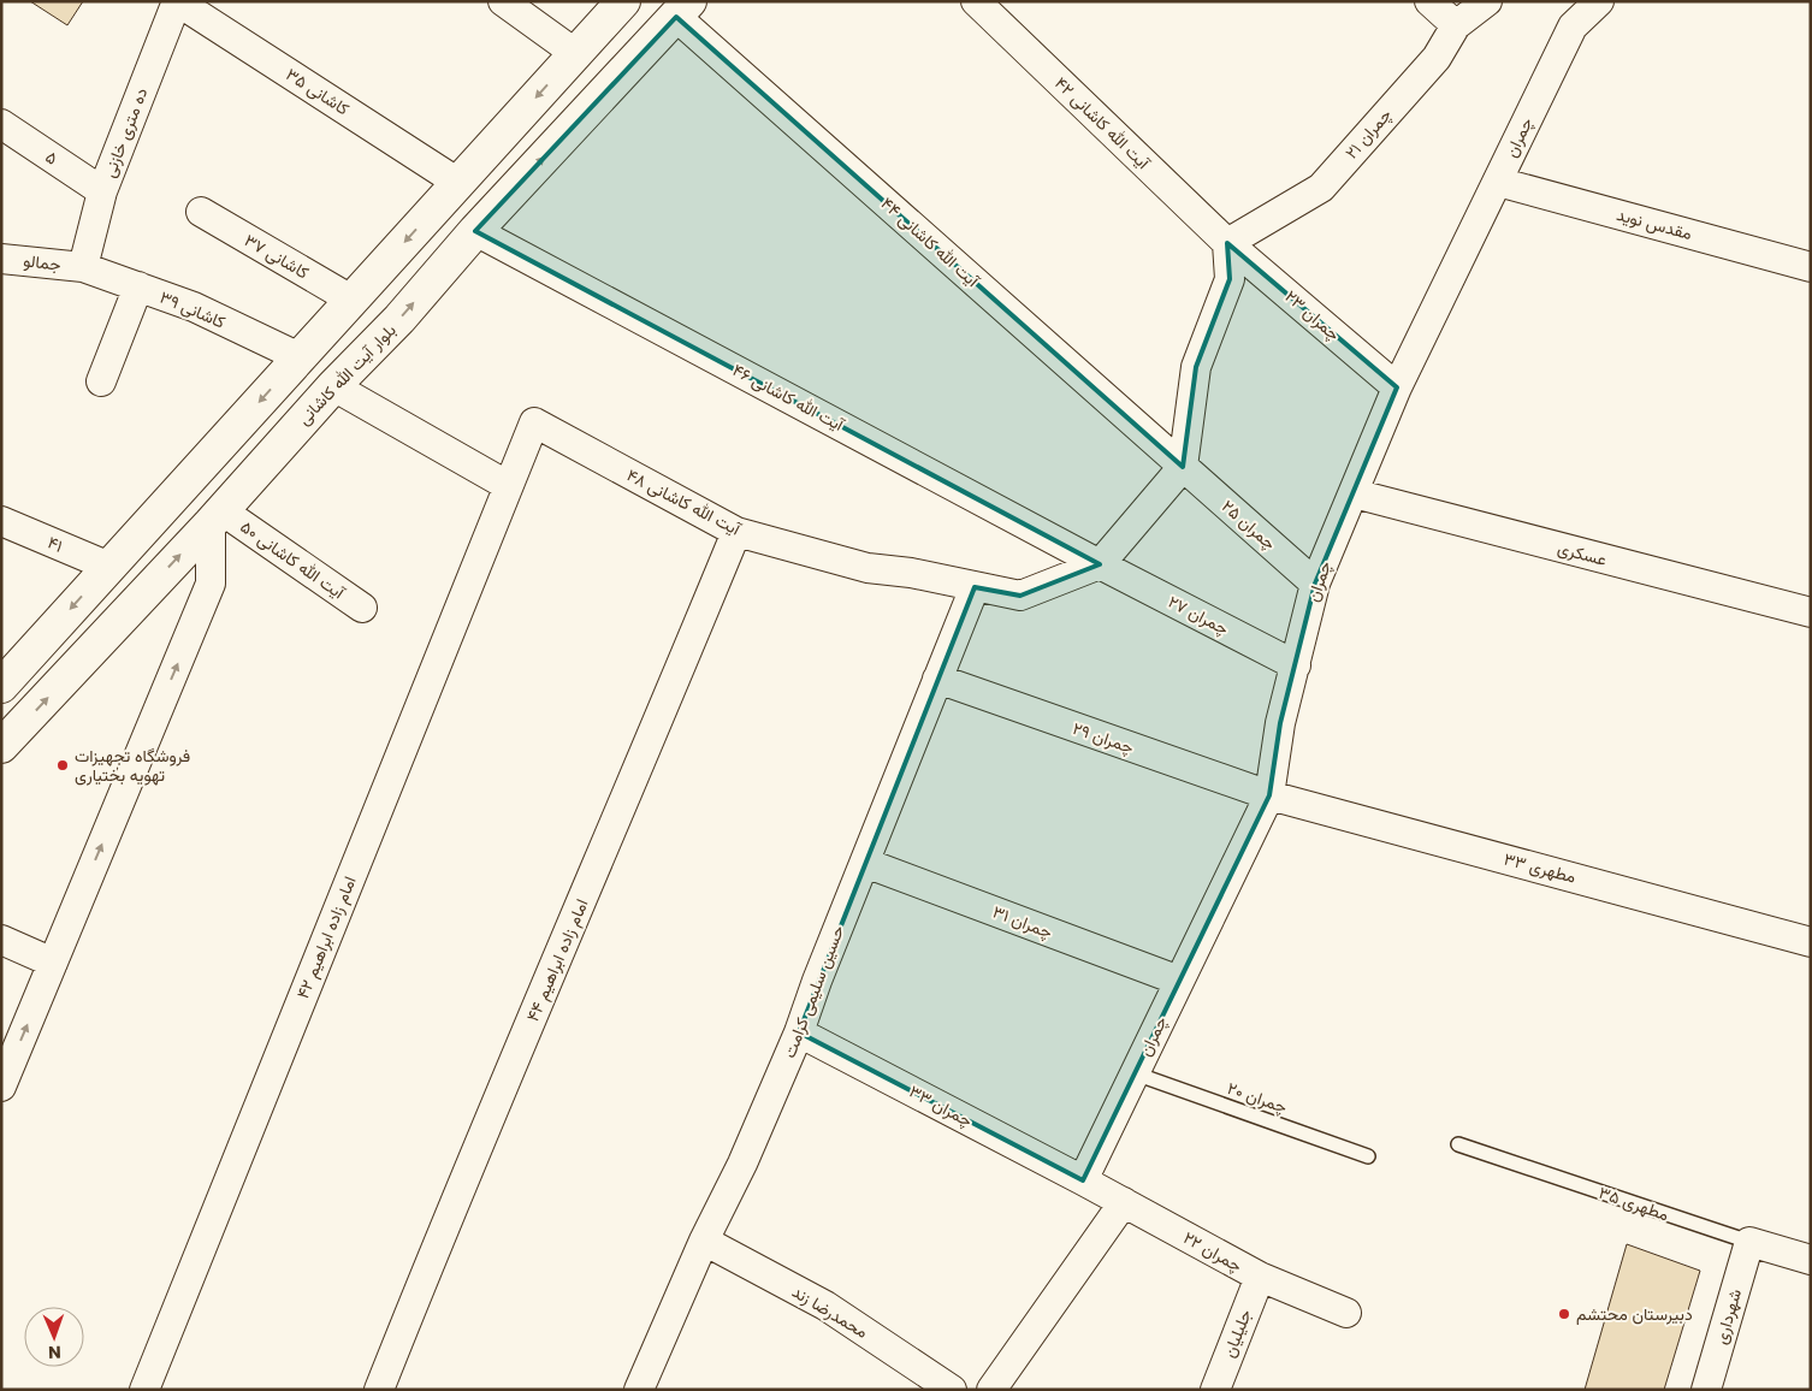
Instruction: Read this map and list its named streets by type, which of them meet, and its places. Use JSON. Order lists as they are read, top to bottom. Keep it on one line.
{"streets":{"main road":["بلوار آیت الله کاشانی"],"street":["کاشانی ۳۵","آیت الله کاشانی ۴۲","ده متری خازنی","چمران ۲۱","چمران","۵","مقدس نوید","آیت الله کاشانی ۴۴","کاشانی ۳۷","جمالو","کاشانی ۳۹","چمران ۲۳","آیت الله کاشانی ۴۶","آیت الله کاشانی ۴۸","چمران ۲۵","۴۱","عسکری","آیت الله کاشانی ۵۰","چمران ۲۷","چمران ۲۹","مطهری ۳۳","چمران ۳۱","امام زاده ابراهیم ۴۲","امام زاده ابراهیم ۴۴","حسین سلیمی کرامت","چمران ۳۳","مطهری ۳۵","چمران ۲۲","محمدرضا زند","شهرداری","جلیلیان"],"lane":["چمران ۲۰"]},"crossings":[["کاشانی ۳۵","ده متری خازنی"],["آیت الله کاشانی ۴۲","چمران ۲۱"],["آیت الله کاشانی ۴۲","چمران ۲۳"],["ده متری خازنی","۵"],["ده متری خازنی","جمالو"],["ده متری خازنی","کاشانی ۳۹"],["چمران ۲۱","چمران ۲۳"],["چمران","مقدس نوید"],["چمران","چمران ۲۳"],["چمران","چمران ۲۵"],["چمران","عسکری"],["چمران","چمران ۲۷"],["چمران","چمران ۲۹"],["چمران","مطهری ۳۳"],["چمران","چمران ۳۱"],["چمران","چمران ۲۰"],["چمران","چمران ۳۳"],["چمران","چمران ۲۲"],["آیت الله کاشانی ۴۴","بلوار آیت الله کاشانی"],["آیت الله کاشانی ۴۴","چمران ۲۵"],["جمالو","کاشانی ۳۹"],["بلوار آیت الله کاشانی","آیت الله کاشانی ۴۶"],["بلوار آیت الله کاشانی","آیت الله کاشانی ۵۰"],["آیت الله کاشانی ۴۶","آیت الله کاشانی ۴۸"],["آیت الله کاشانی ۴۶","چمران ۲۷"],["آیت الله کاشانی ۴۸","چمران ۲۷"],["آیت الله کاشانی ۴۸","امام زاده ابراهیم ۴۲"],["آیت الله کاشانی ۴۸","امام زاده ابراهیم ۴۴"],["آیت الله کاشانی ۴۸","حسین سلیمی کرامت"],["چمران ۲۹","مطهری ۳۳"],["چمران ۲۹","حسین سلیمی کرامت"],["چمران ۳۱","حسین سلیمی کرامت"],["حسین سلیمی کرامت","چمران ۳۳"],["حسین سلیمی کرامت","محمدرضا زند"],["چمران ۳۳","چمران ۲۲"],["مطهری ۳۵","شهرداری"],["چمران ۲۲","جلیلیان"]],"places":["فروشگاه تجهیزات تهویه بختیاری","دبیرستان محتشم"],"north":"bottom"}
